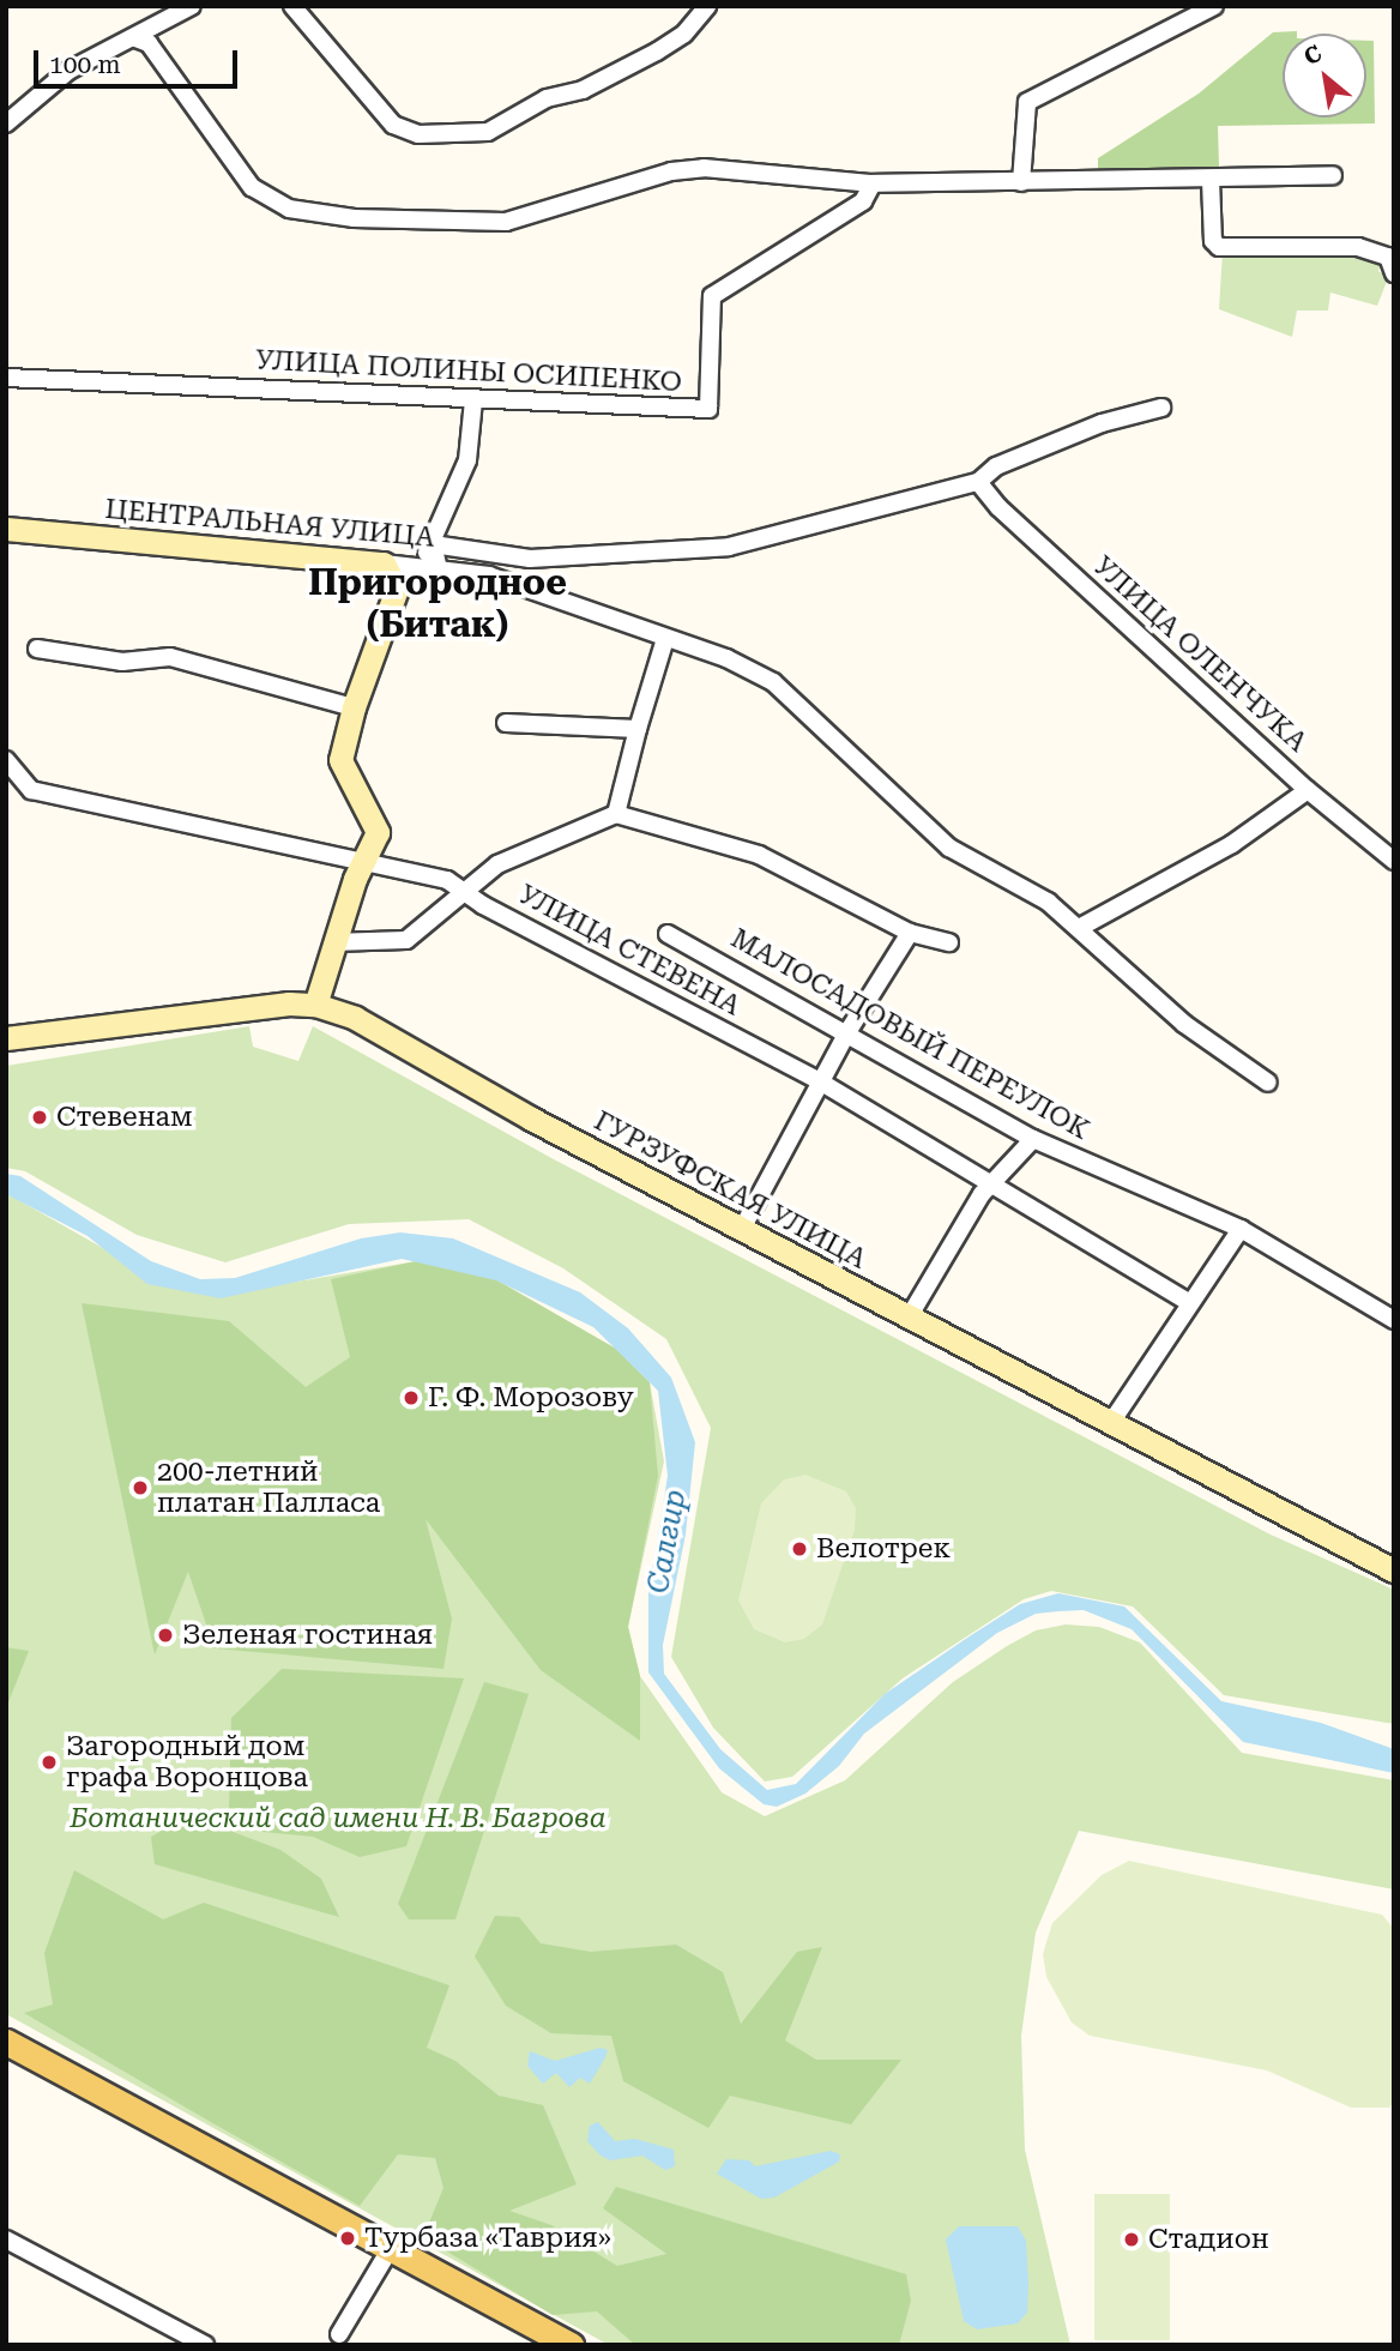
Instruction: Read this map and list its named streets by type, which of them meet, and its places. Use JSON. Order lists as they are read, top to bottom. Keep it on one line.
{"streets":{"main road":["ЦЕНТРАЛЬНАЯ УЛИЦА","ГУРЗУФСКАЯ УЛИЦА"],"street":["УЛИЦА ПОЛИНЫ ОСИПЕНКО","УЛИЦА ОЛЕНЧУКА","УЛИЦА СТЕВЕНА","МАЛОСАДОВЫЙ ПЕРЕУЛОК"]},"districts":["Пригородное (Битак)"],"water":["Салгир"],"parks":["Ботанический сад имени Н. В. Багрова"],"places":["Стевенам","Г. Ф. Морозову","200-летний платан Палласа","Велотрек","Зеленая гостиная","Загородный дом графа Воронцова","Турбаза «Таврия»","Стадион"],"scale_bar":"100 m","north":"top left"}
